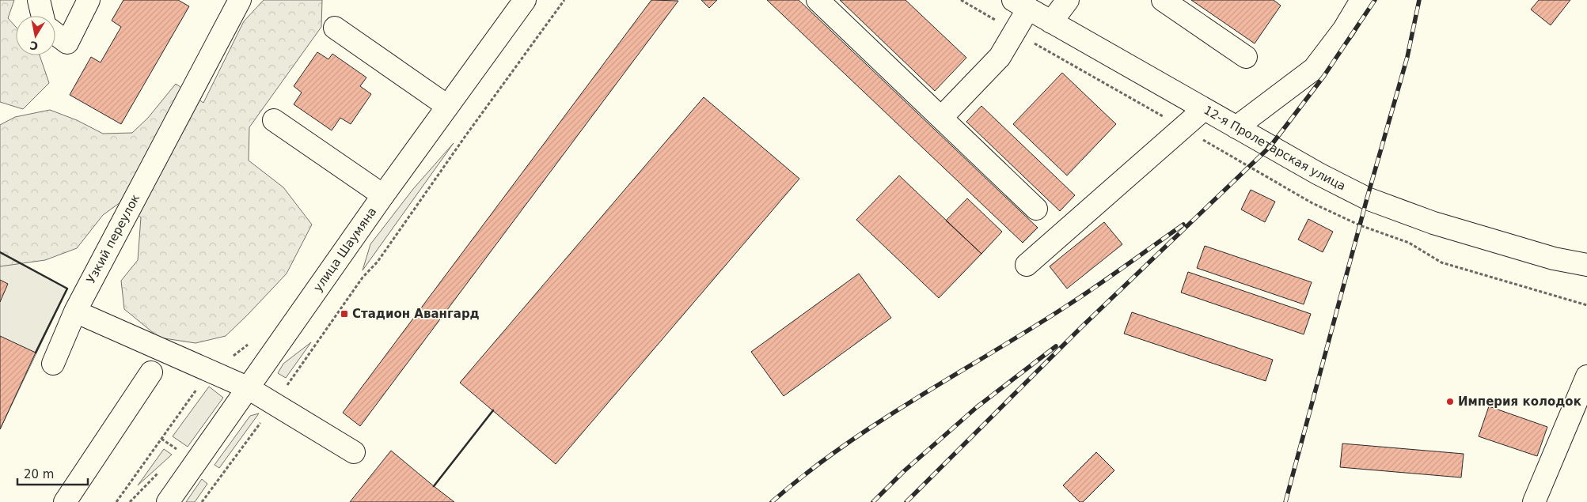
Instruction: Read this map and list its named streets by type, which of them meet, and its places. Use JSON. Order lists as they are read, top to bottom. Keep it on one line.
{"streets":{"main road":["12-я Пролетарская улица","Узкий переулок","улица Шаумяна"]},"places":{"transit":["Стадион Авангард"],"other":["Империя колодок"]},"scale_bar":"20 m","north":"bottom"}
